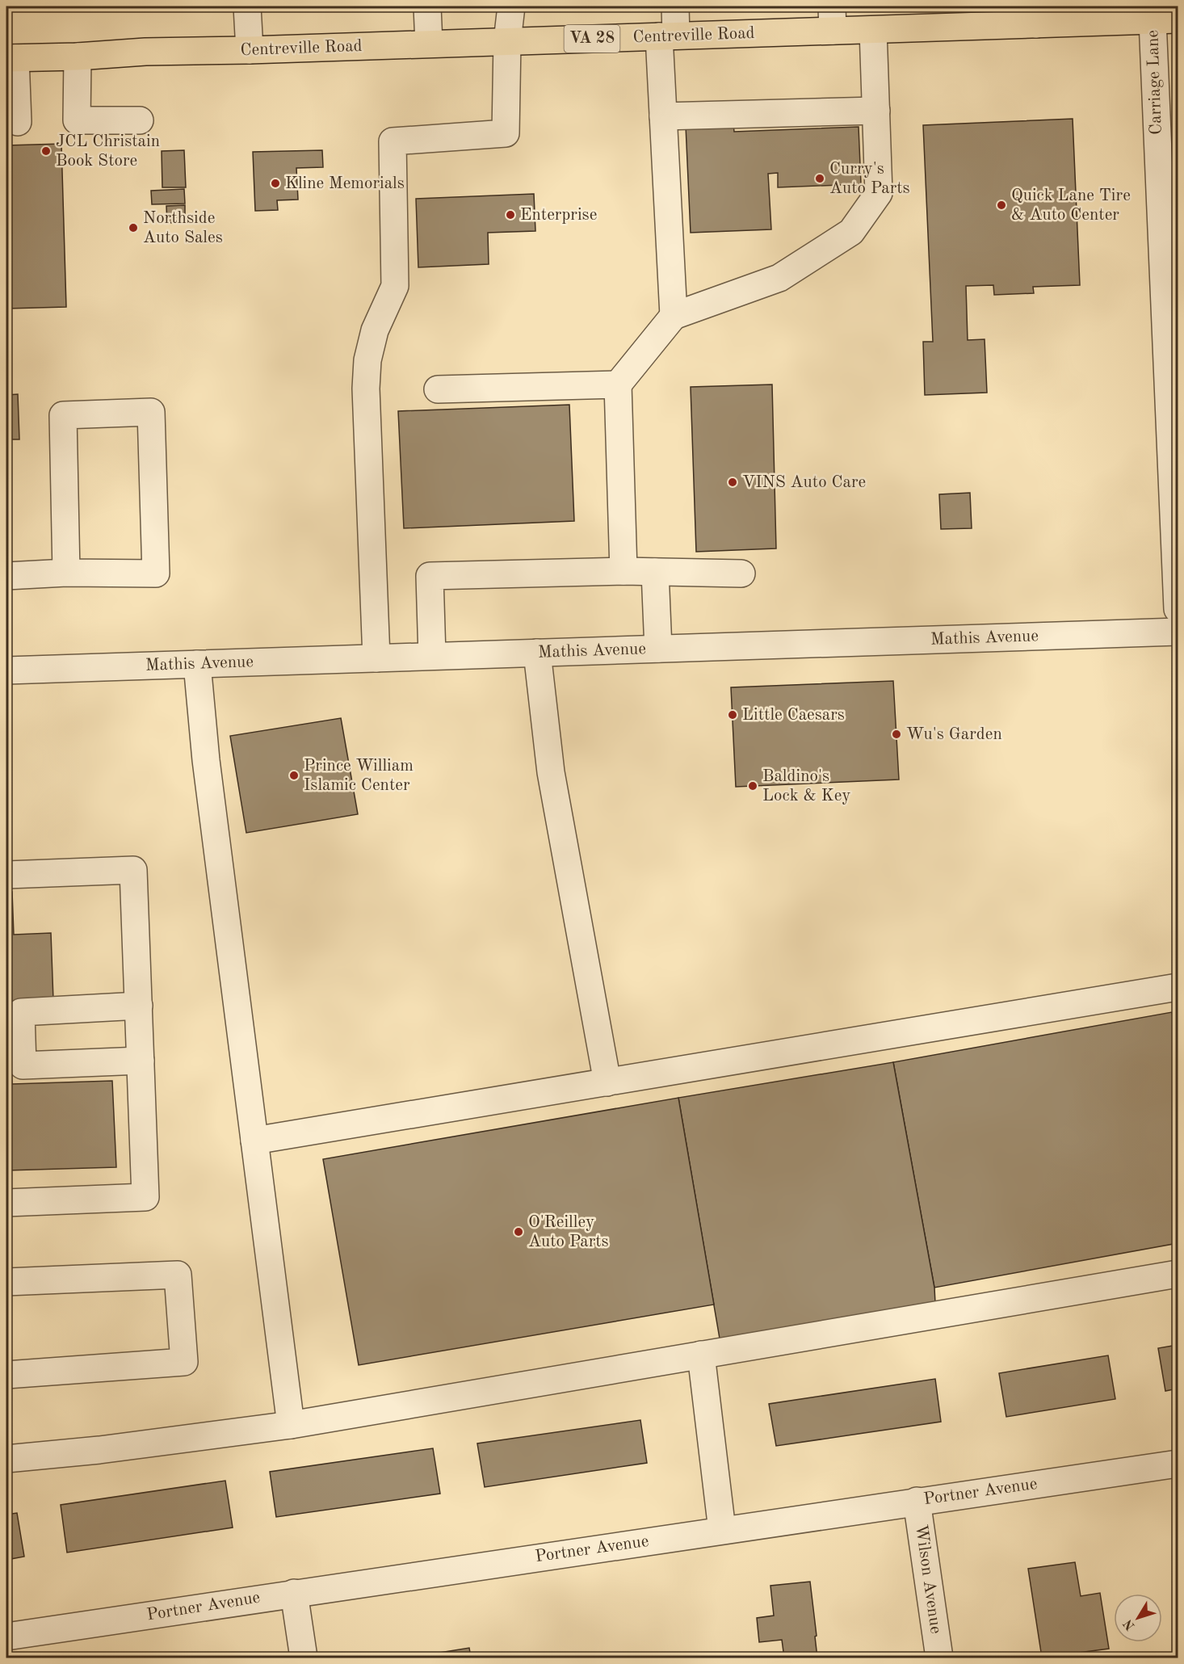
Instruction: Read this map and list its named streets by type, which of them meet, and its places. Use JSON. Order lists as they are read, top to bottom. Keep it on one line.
{"streets":{"highway":["Centreville Road","VA 28"],"street":["Carriage Lane","Mathis Avenue","Portner Avenue","Wilson Avenue"]},"crossings":[["Centreville Road","Carriage Lane"],["Portner Avenue","Wilson Avenue"]],"places":["JCL Christain Book Store","Curry's Auto Parts","Kline Memorials","Quick Lane Tire & Auto Center","Enterprise","Northside Auto Sales","VINS Auto Care","Little Caesars","Wu's Garden","Prince William Islamic Center","Baldino's Lock & Key","O'Reilley Auto Parts"],"north":"bottom left"}
